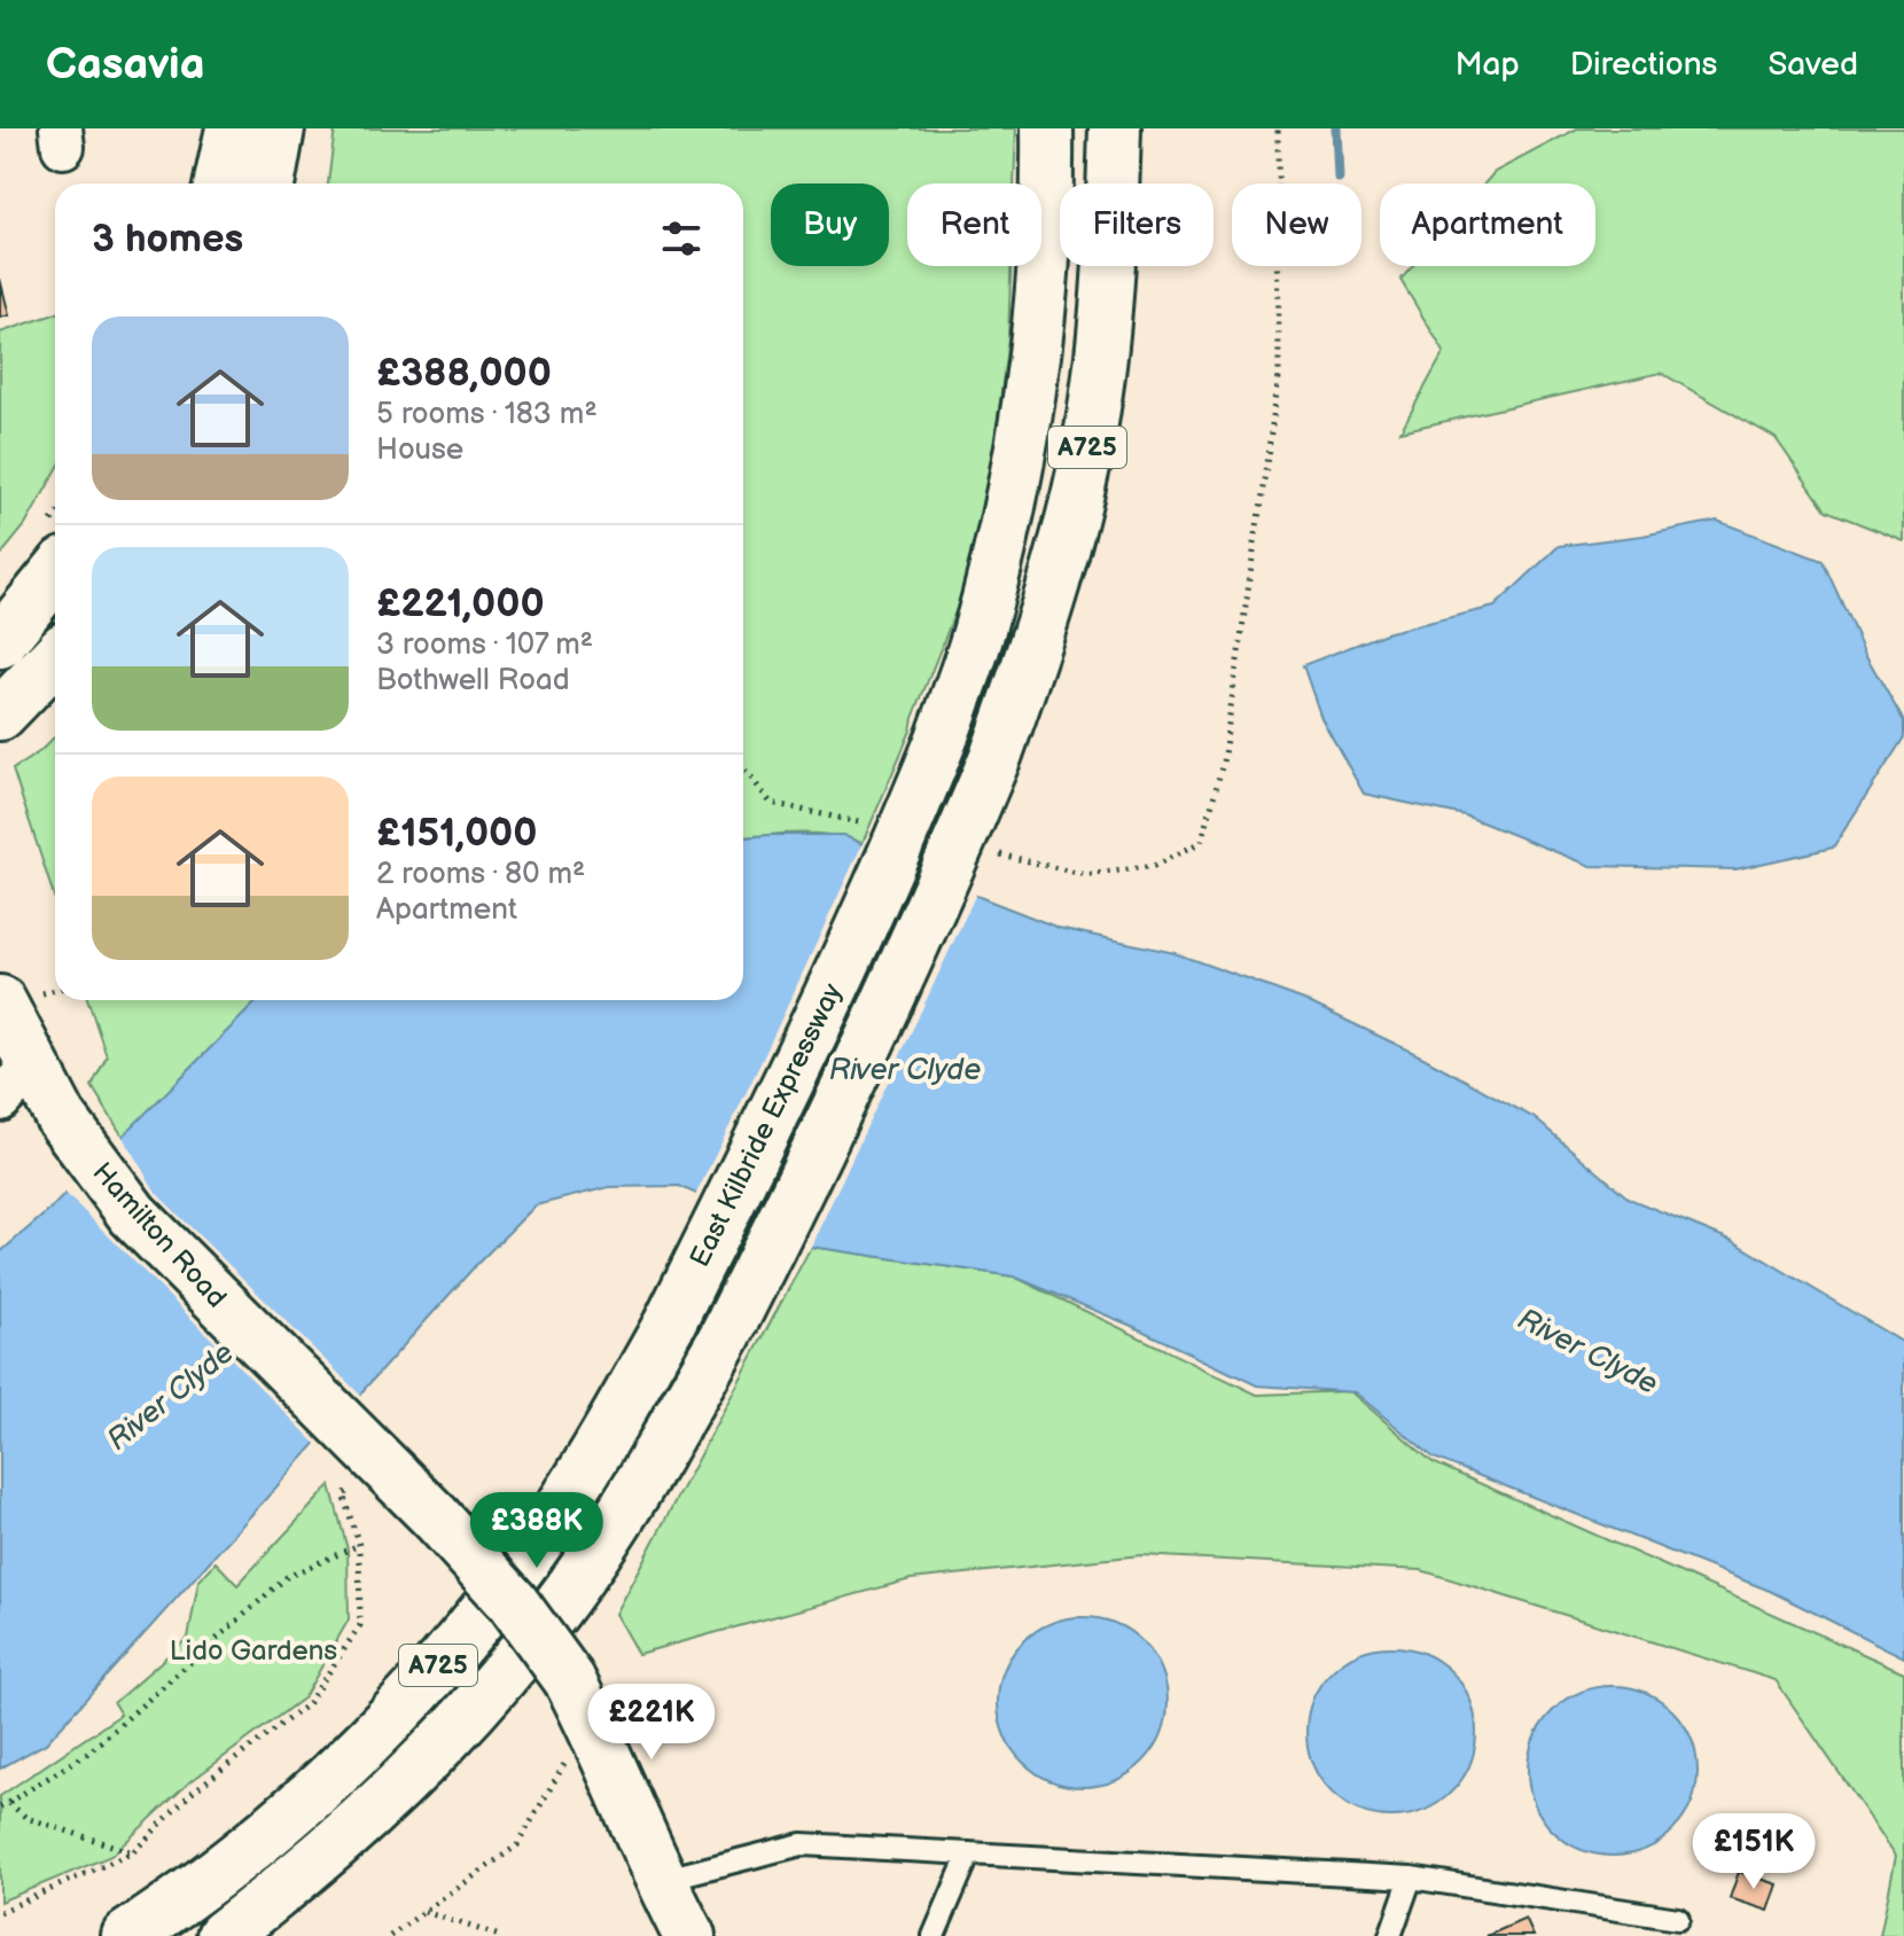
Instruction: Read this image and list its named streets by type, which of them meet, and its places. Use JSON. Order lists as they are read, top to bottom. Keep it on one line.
{"streets":{"main road":["A725","East Kilbride Expressway","Hamilton Road"]},"water":["River Clyde"],"parks":["Lido Gardens"],"page":{"header":"Casavia","nav":["Map","Directions","Saved"],"chip":["Buy","Rent","Filters","New","Apartment"],"heading":"3 homes","list":[{"name":"£388,000","note":"5 rooms · 183 m² · House"},{"name":"£221,000","note":"3 rooms · 107 m² · Bothwell Road"},{"name":"£151,000","note":"2 rooms · 80 m² · Apartment"}],"price":["£388K","£221K","£151K"]}}
